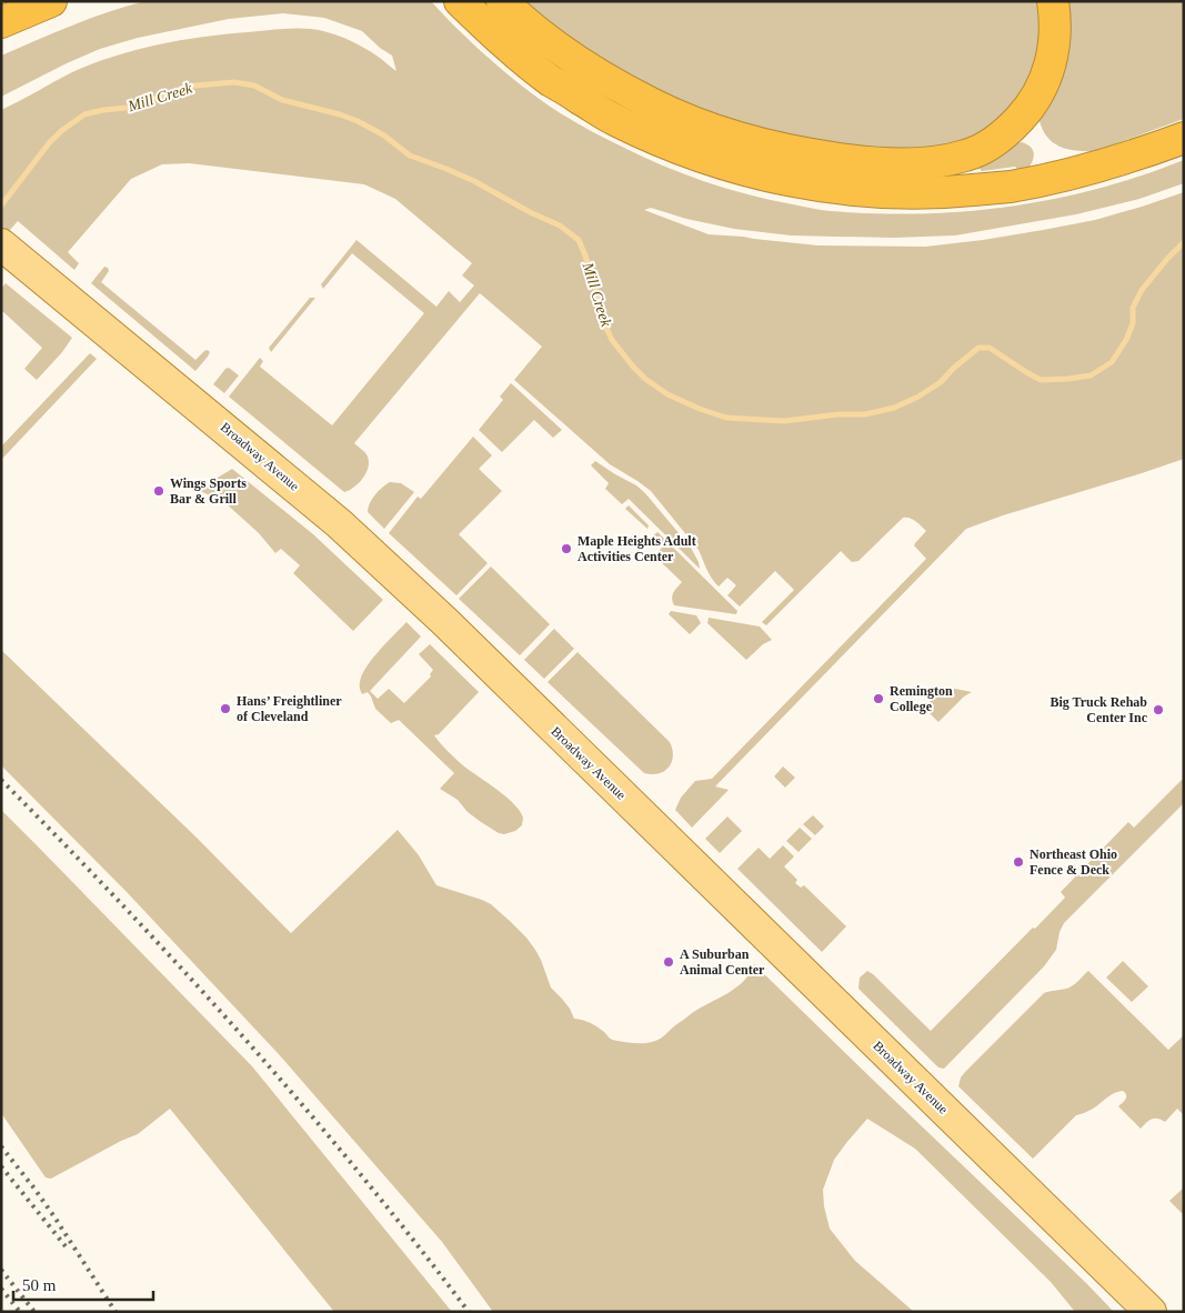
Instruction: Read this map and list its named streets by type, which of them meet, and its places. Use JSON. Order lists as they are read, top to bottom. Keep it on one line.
{"streets":{"main road":["Broadway Avenue"]},"water":["Mill Creek"],"places":["Wings Sports Bar & Grill","Maple Heights Adult Activities Center","Remington College","Hans’ Freightliner of Cleveland","Big Truck Rehab Center Inc","Northeast Ohio Fence & Deck","A Suburban Animal Center"],"scale_bar":"50 m"}
